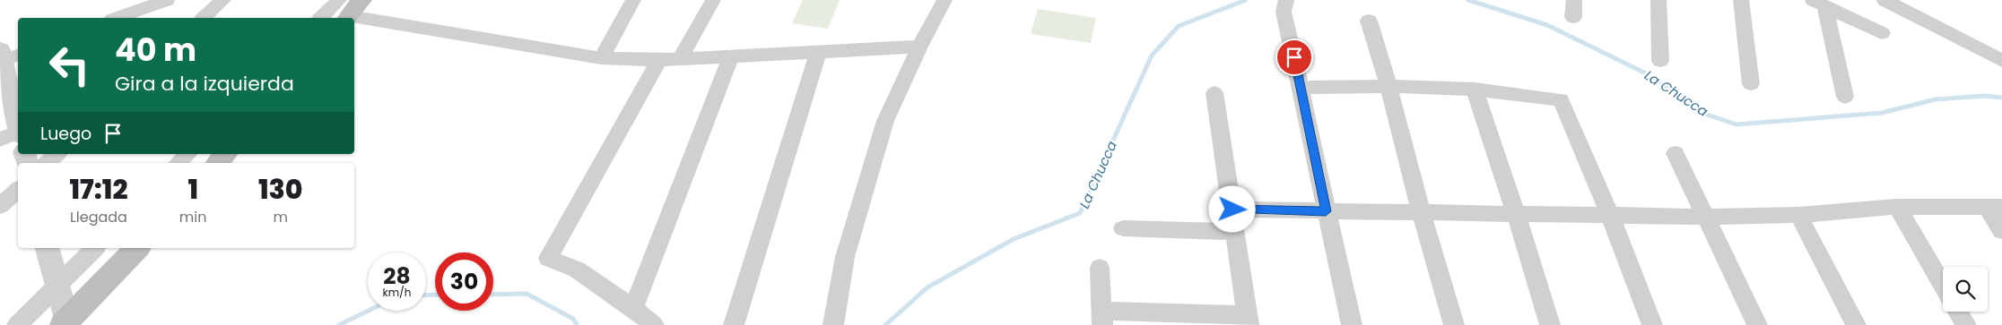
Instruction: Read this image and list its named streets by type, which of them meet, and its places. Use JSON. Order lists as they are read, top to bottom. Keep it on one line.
{"water":["La Chucca"],"page":{"turn":["40 m","Gira a la izquierda"],"then":"Luego","eta":["17:12","Llegada","1","min","130","m"],"speed":"28 km/h","limit":"30"}}
